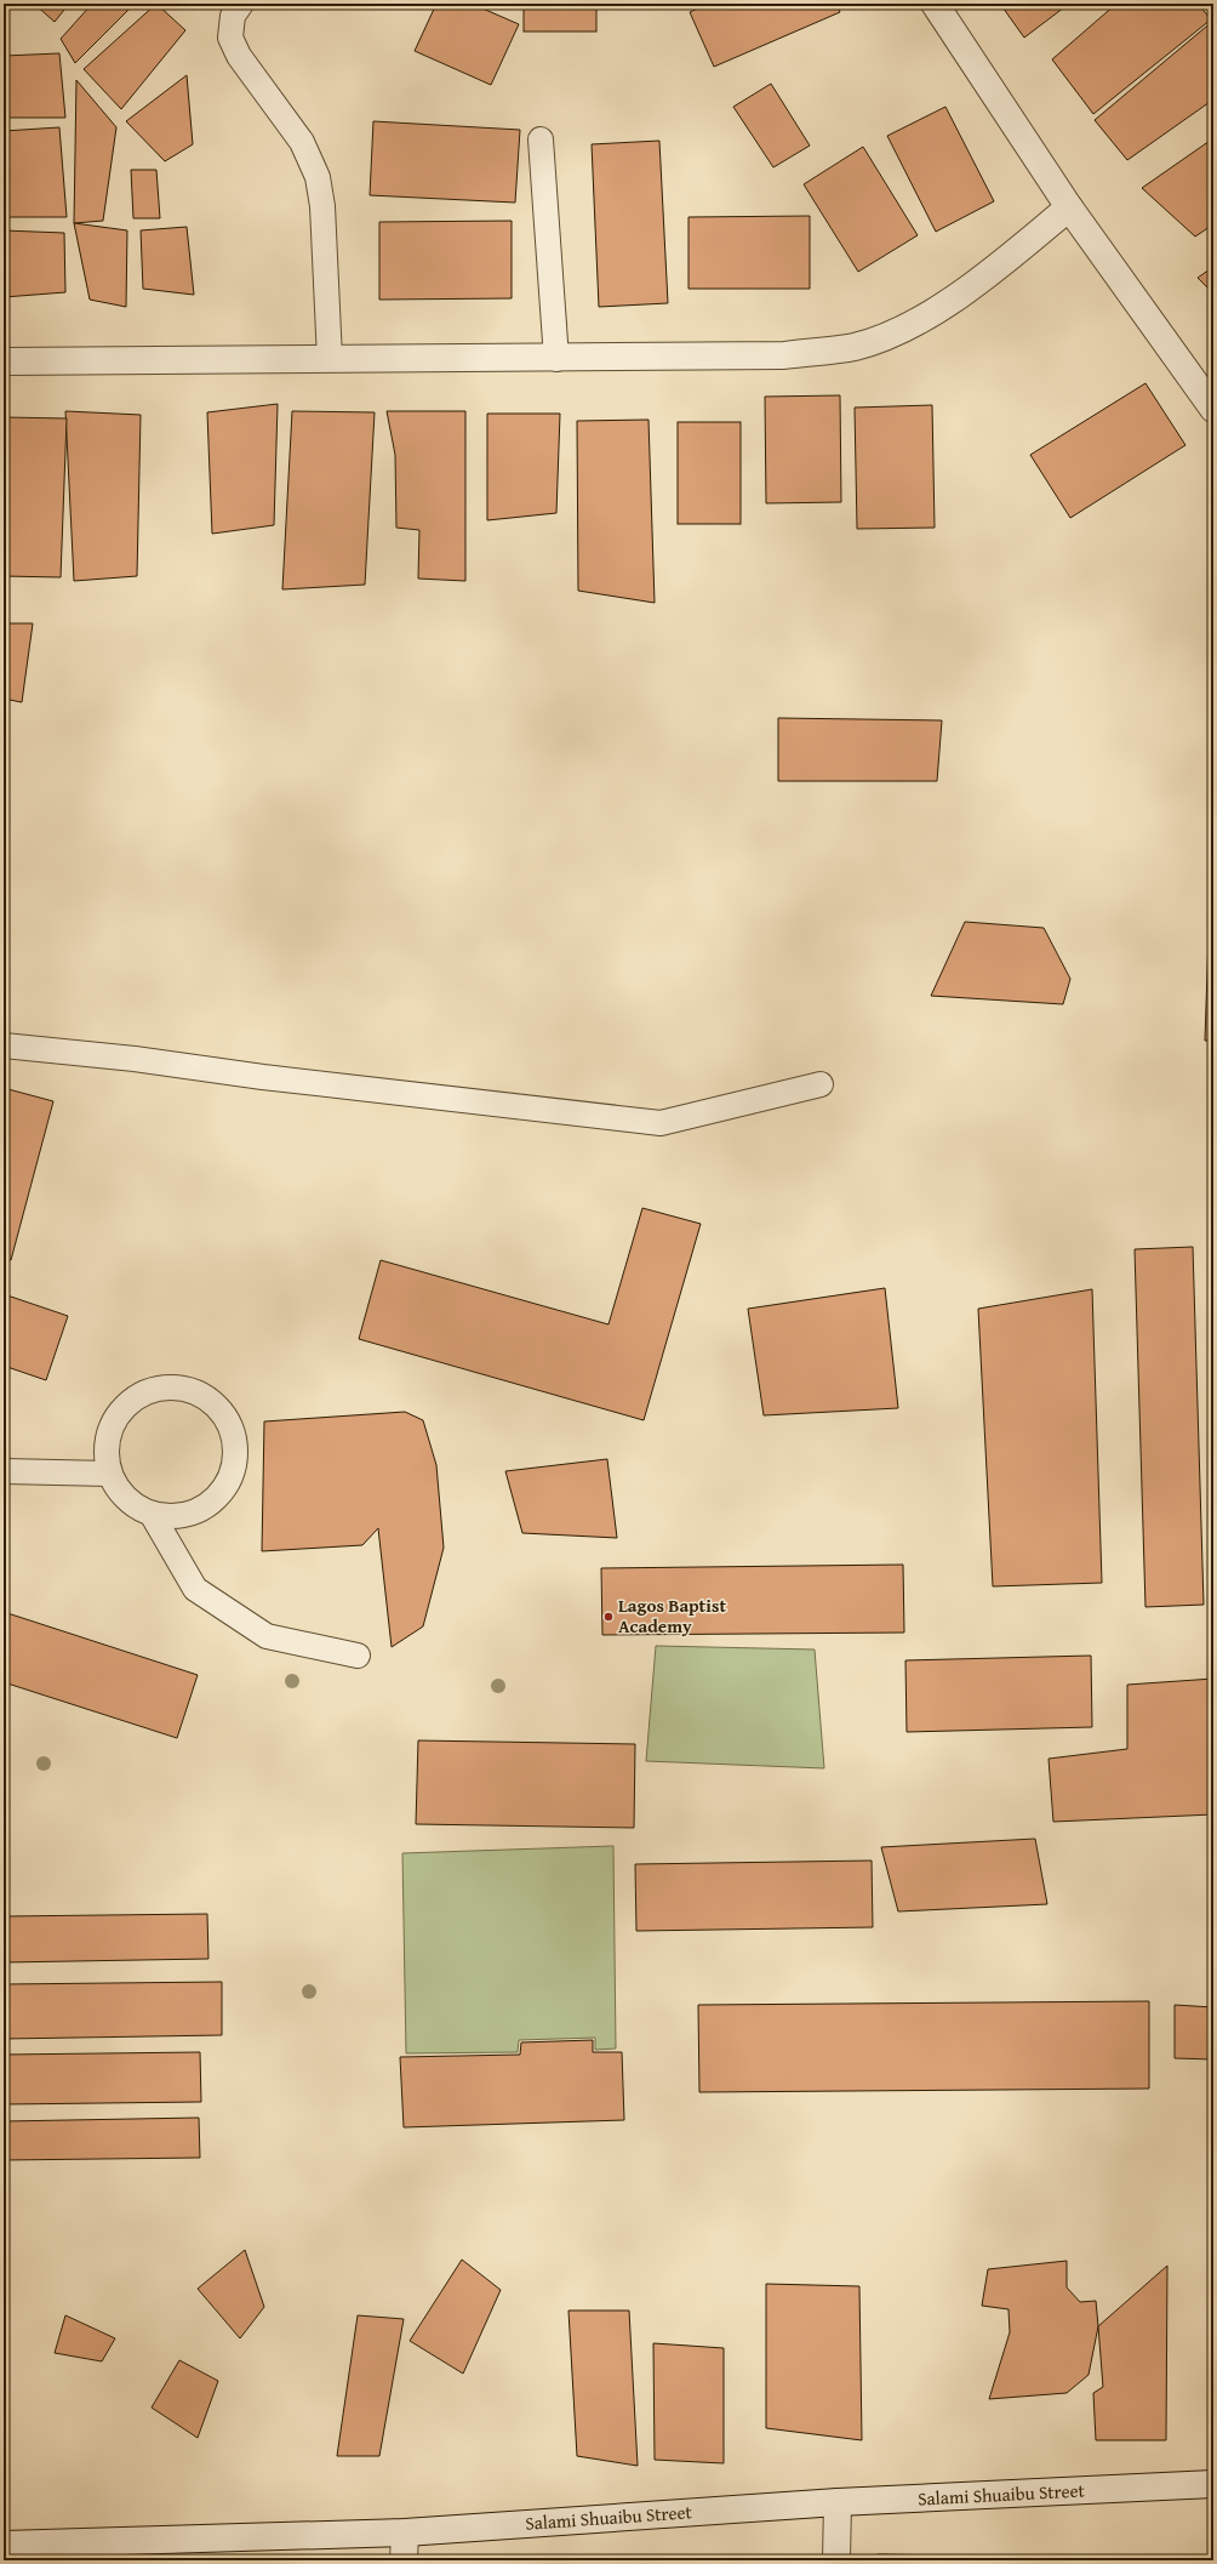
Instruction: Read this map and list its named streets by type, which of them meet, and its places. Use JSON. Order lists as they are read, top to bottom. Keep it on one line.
{"streets":{"street":["Salami Shuaibu Street"]},"places":["Lagos Baptist Academy"]}
